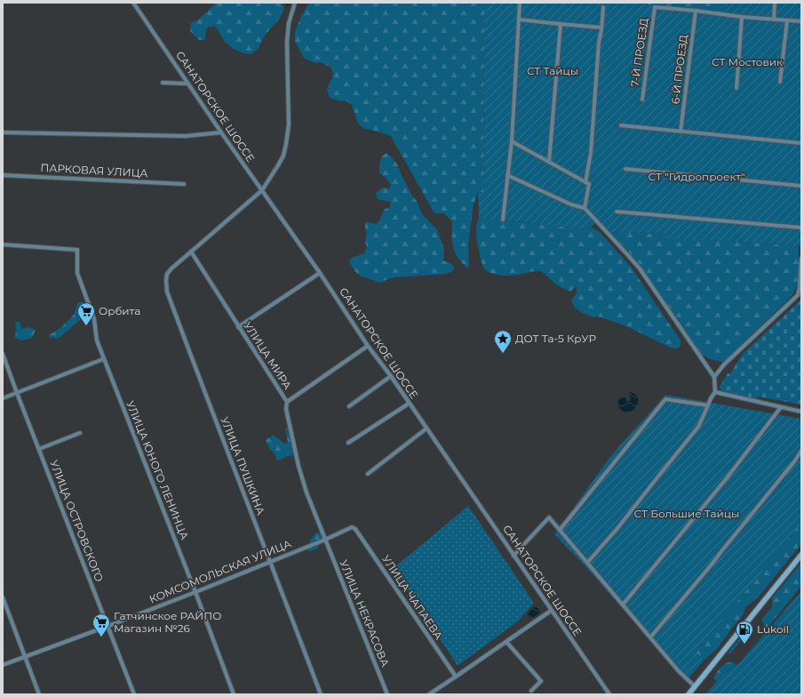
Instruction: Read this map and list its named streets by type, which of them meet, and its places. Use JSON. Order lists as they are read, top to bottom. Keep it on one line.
{"streets":{"street":["7-Й ПРОЕЗД","6-Й ПРОЕЗД","САНАТОРСКОЕ ШОССЕ","ПАРКОВАЯ УЛИЦА","УЛИЦА МИРА","УЛИЦА ПУШКИНА","УЛИЦА ЮНОГО ЛЕНИНЦА","УЛИЦА ОСТРОВСКОГО","КОМСОМОЛЬСКАЯ УЛИЦА","УЛИЦА ЧАПАЕВА","УЛИЦА НЕКРАСОВА"]},"crossings":[["7-Й ПРОЕЗД","6-Й ПРОЕЗД"],["САНАТОРСКОЕ ШОССЕ","УЛИЦА ПУШКИНА"],["УЛИЦА МИРА","УЛИЦА ПУШКИНА"],["УЛИЦА МИРА","КОМСОМОЛЬСКАЯ УЛИЦА"],["УЛИЦА МИРА","УЛИЦА ЧАПАЕВА"],["УЛИЦА МИРА","УЛИЦА НЕКРАСОВА"],["УЛИЦА ПУШКИНА","КОМСОМОЛЬСКАЯ УЛИЦА"],["УЛИЦА ЮНОГО ЛЕНИНЦА","КОМСОМОЛЬСКАЯ УЛИЦА"],["УЛИЦА ОСТРОВСКОГО","КОМСОМОЛЬСКАЯ УЛИЦА"],["КОМСОМОЛЬСКАЯ УЛИЦА","УЛИЦА ЧАПАЕВА"],["КОМСОМОЛЬСКАЯ УЛИЦА","УЛИЦА НЕКРАСОВА"],["УЛИЦА ЧАПАЕВА","УЛИЦА НЕКРАСОВА"]],"parks":["СТ Мостовик","СТ Тайцы","СТ \"Гидропроект\"","СТ Большие Тайцы"],"places":{"supermarket":["Орбита","Гатчинское РАЙПО Магазин №26"],"place":["ДОТ Та-5 КрУР"],"fuel station":["Lukoil"]}}
